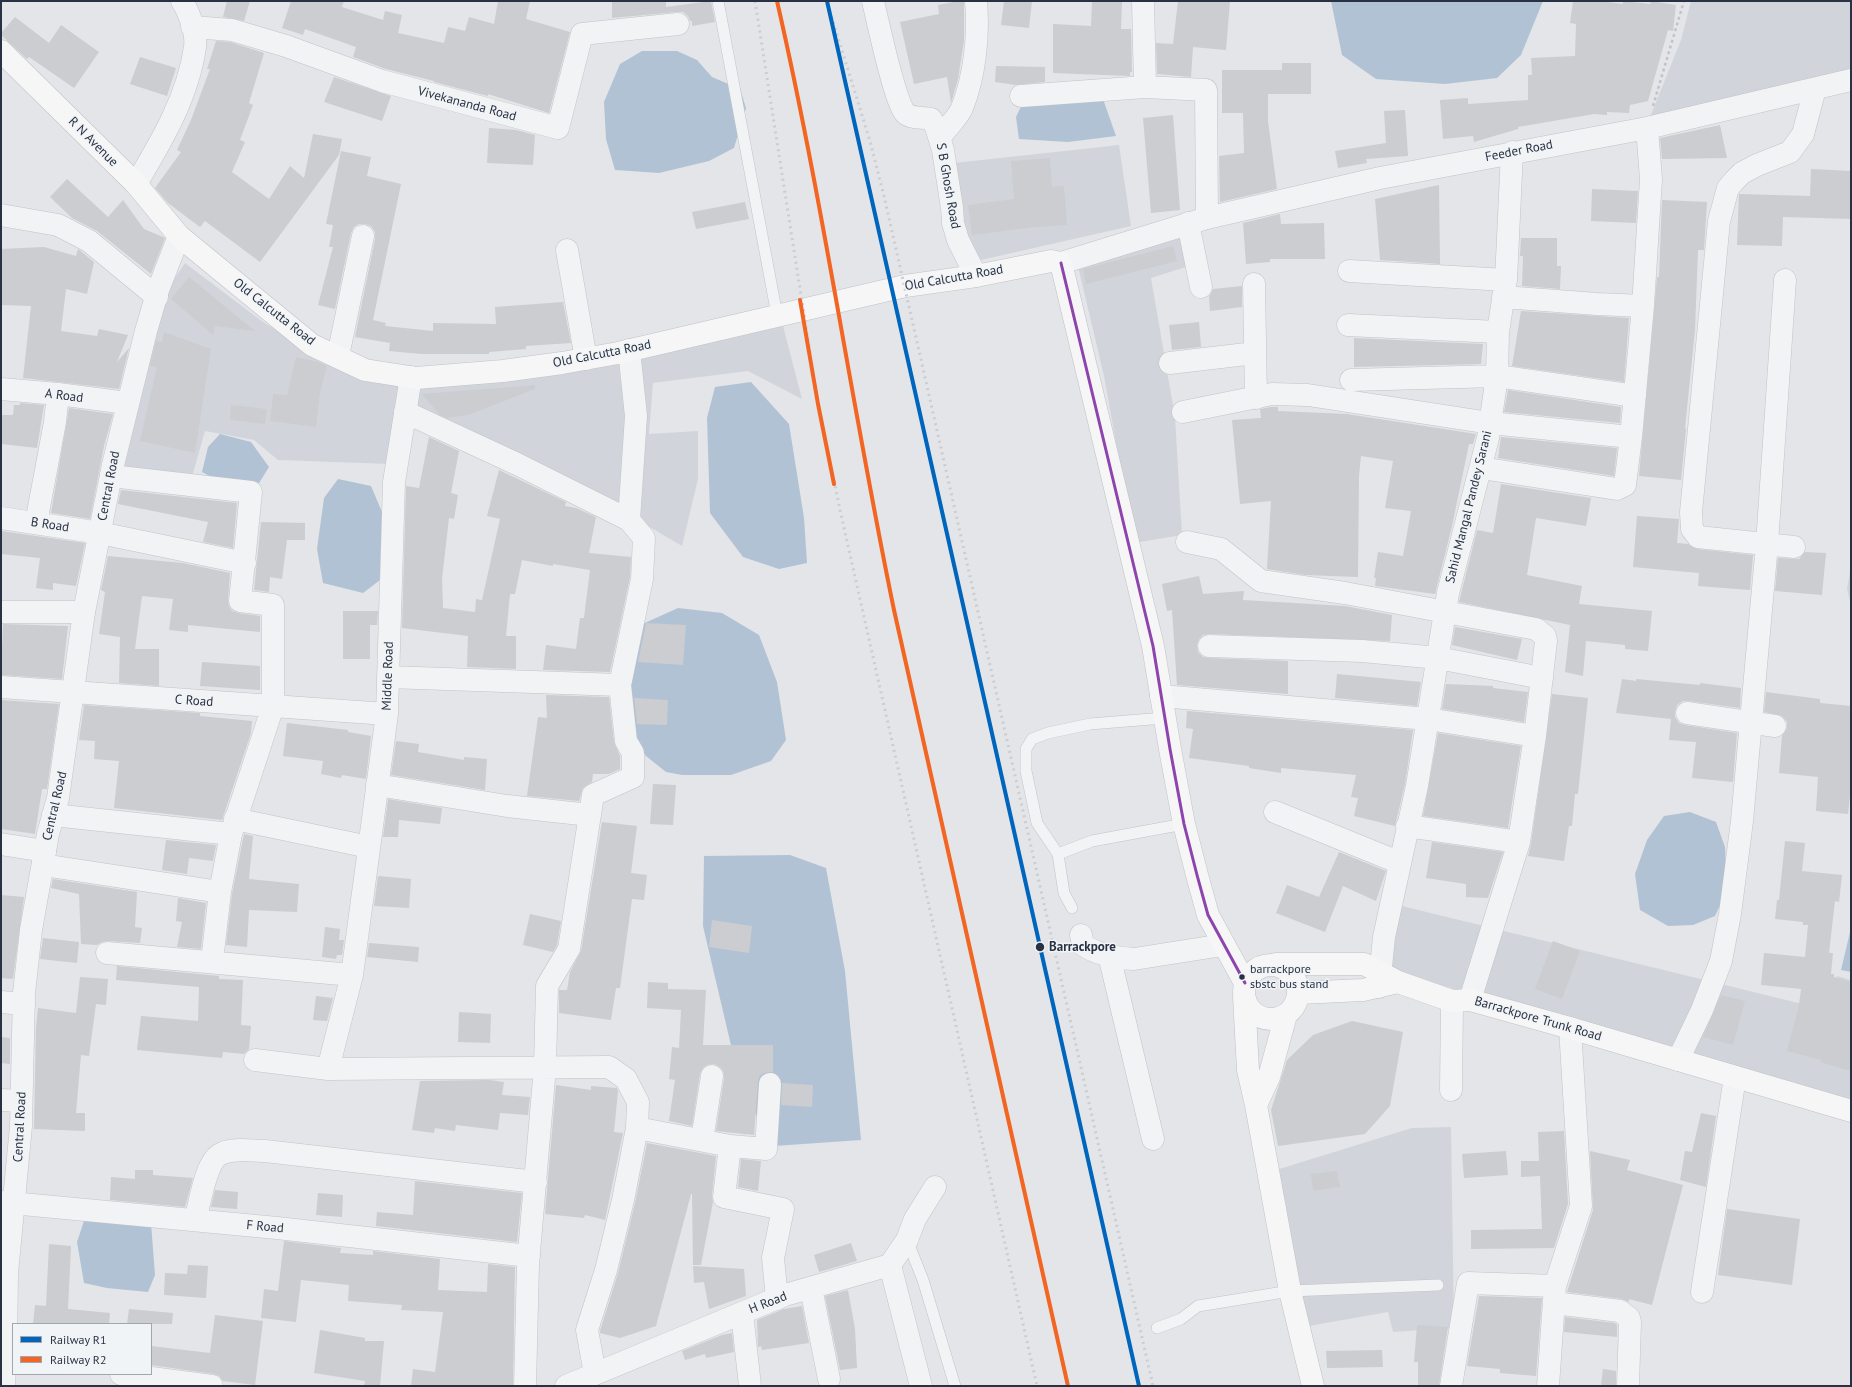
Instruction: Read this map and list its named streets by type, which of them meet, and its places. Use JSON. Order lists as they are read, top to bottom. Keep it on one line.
{"streets":{"main road":["R N Avenue","Old Calcutta Road","Barrackpore Trunk Road"],"street":["Vivekananda Road","Feeder Road","S B Ghosh Road","A Road","Central Road","Sahid Mangal Pandey Sarani","B Road","Middle Road","C Road","F Road","H Road"]},"crossings":[["R N Avenue","Old Calcutta Road"],["R N Avenue","Central Road"],["Feeder Road","Old Calcutta Road"],["Feeder Road","Sahid Mangal Pandey Sarani"],["S B Ghosh Road","Old Calcutta Road"],["Old Calcutta Road","Central Road"],["Old Calcutta Road","Middle Road"],["A Road","Central Road"],["Central Road","B Road"],["Central Road","C Road"],["Central Road","F Road"],["Sahid Mangal Pandey Sarani","Barrackpore Trunk Road"],["Middle Road","C Road"]],"places":["Barrackpore","barrackpore sbstc bus stand"],"lines":["rail line R1","rail line R2"],"legend":["Railway R1","Railway R2"]}
